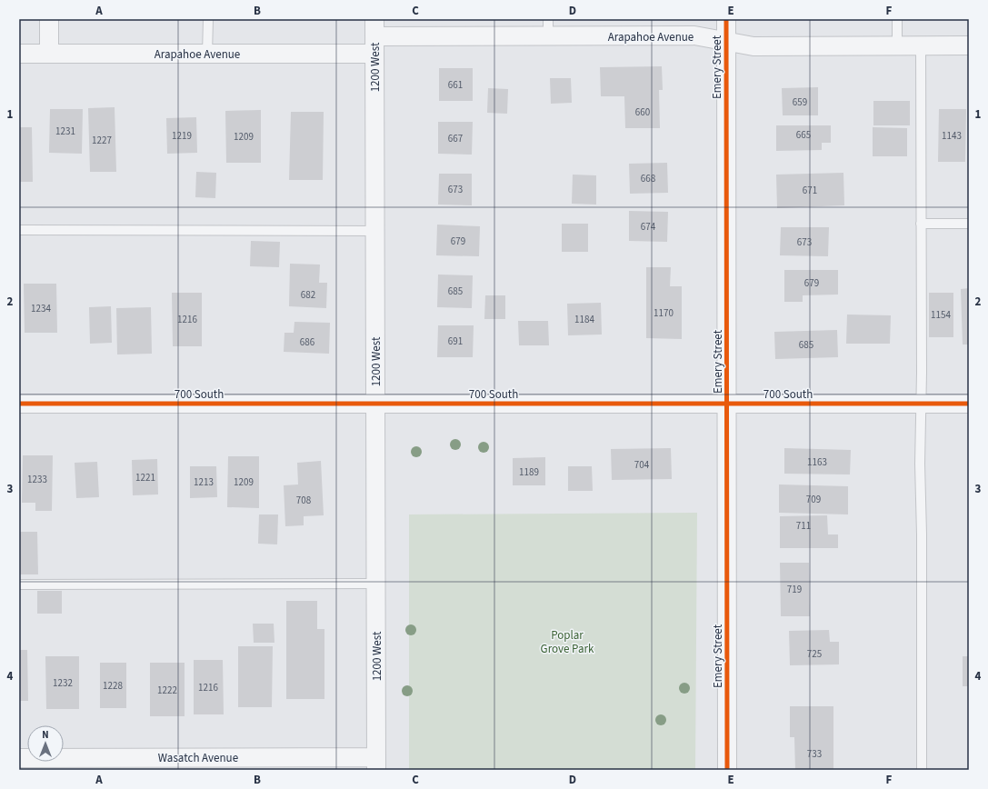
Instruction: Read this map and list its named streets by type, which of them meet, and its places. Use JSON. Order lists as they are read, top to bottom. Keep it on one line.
{"streets":{"street":["Arapahoe Avenue","1200 West","Emery Street","700 South","Wasatch Avenue"]},"crossings":[["Arapahoe Avenue","1200 West"],["Arapahoe Avenue","Emery Street"],["1200 West","700 South"],["1200 West","Wasatch Avenue"],["Emery Street","700 South"]],"parks":["Poplar Grove Park"],"house_numbers":["661","659","660","1231","665","1219","1143","1209","667","1227","668","673","671","674","679","673","679","685","682","1234","1170","1154","1216","1184","691","686","685","1163","704","1189","1221","1233","1213","1209","709","708","711","719","725","1232","1228","1216","1222","733"],"north":"top","grid":{"columns":["A","B","C","D","E","F"],"rows":["1","2","3","4"]}}
